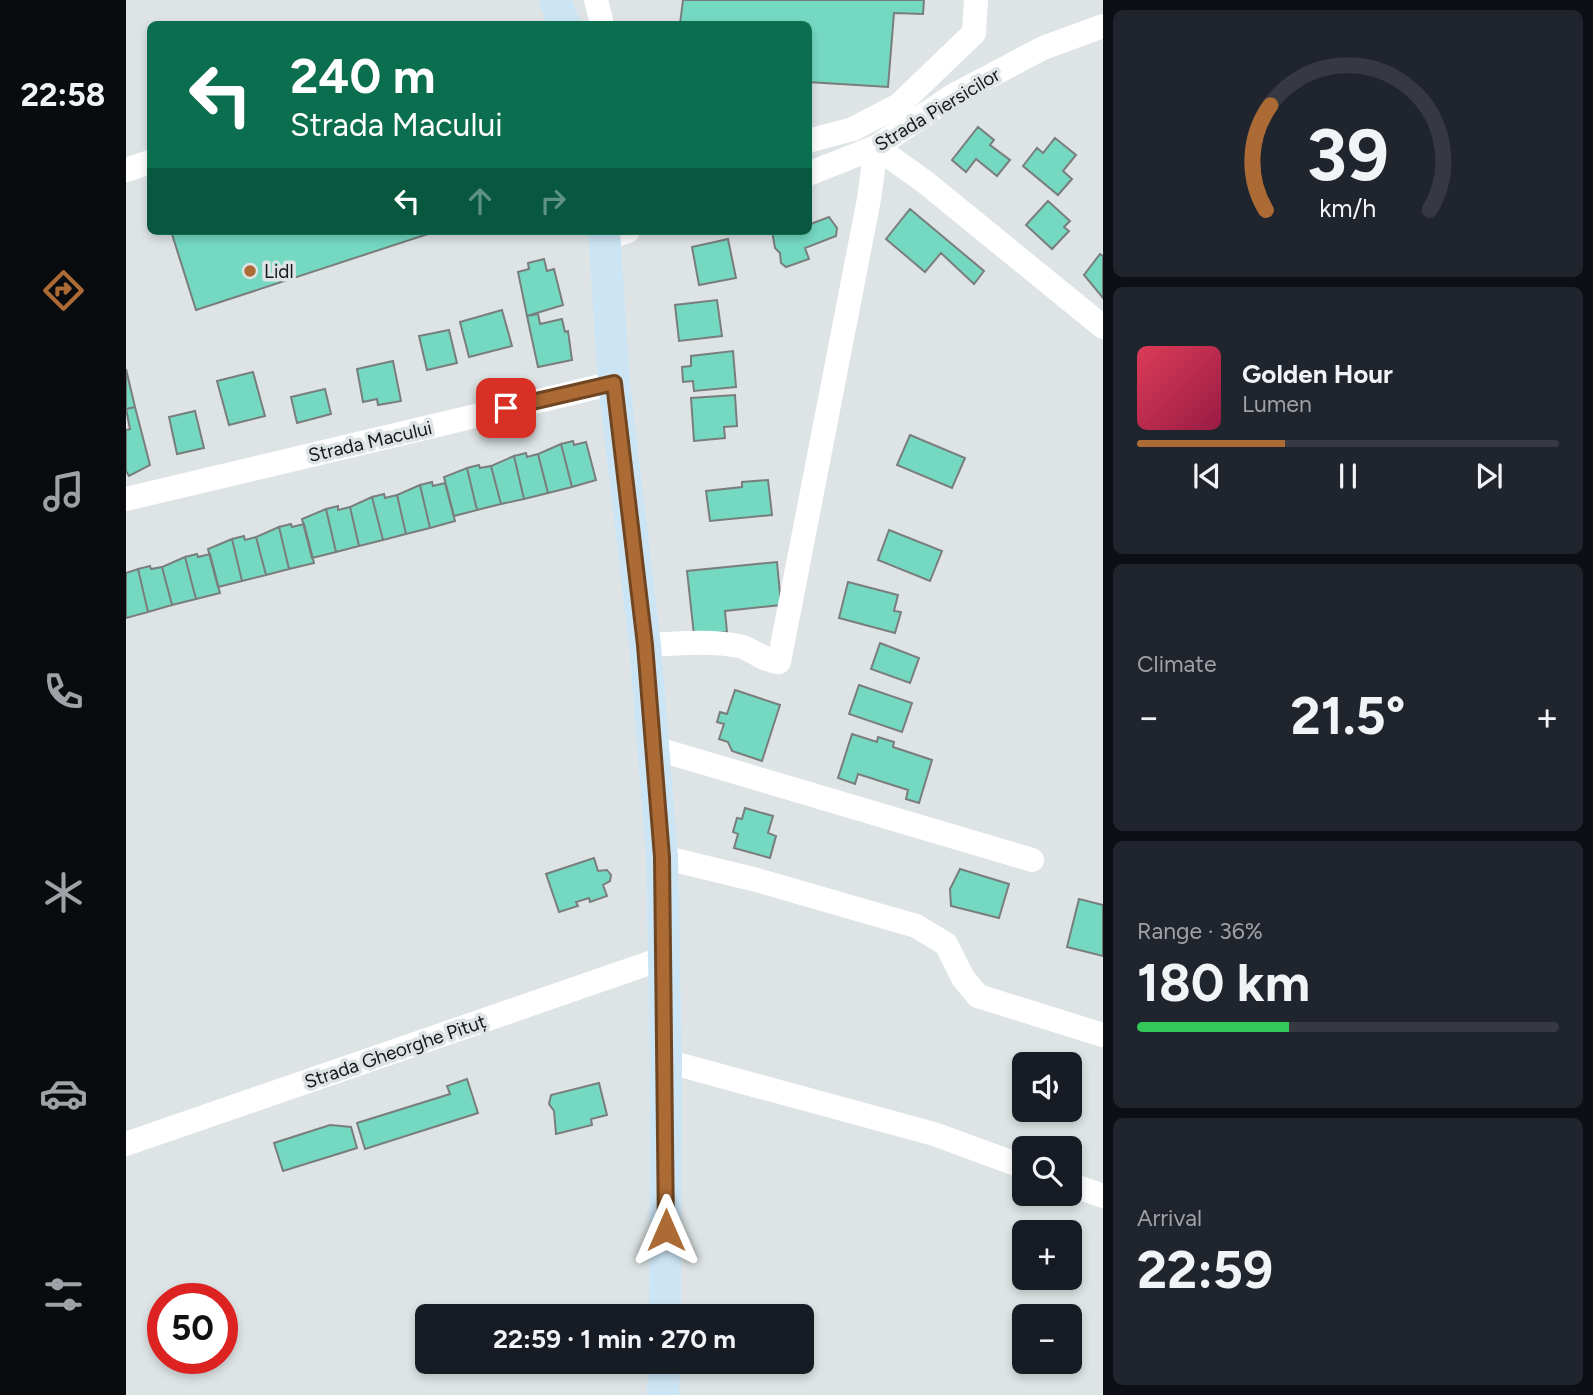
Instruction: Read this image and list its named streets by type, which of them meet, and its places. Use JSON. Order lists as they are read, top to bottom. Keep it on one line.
{"streets":{"street":["Strada Piersicilor","Strada Macului","Strada Gheorghe Pituț"]},"places":["Lidl"],"page":{"tabs":"22:58","turn":["240 m","Strada Macului"],"song":["Golden Hour","Lumen"],"tile":["Climate",["Range · 36%","180 km"],["Arrival","22:59"]],"heat":["−","21.5°","+"],"map_buttons":["+","−"],"limit":"50","trip":"22:59 · 1 min · 270 m","gauge":["39","km/h"]}}
